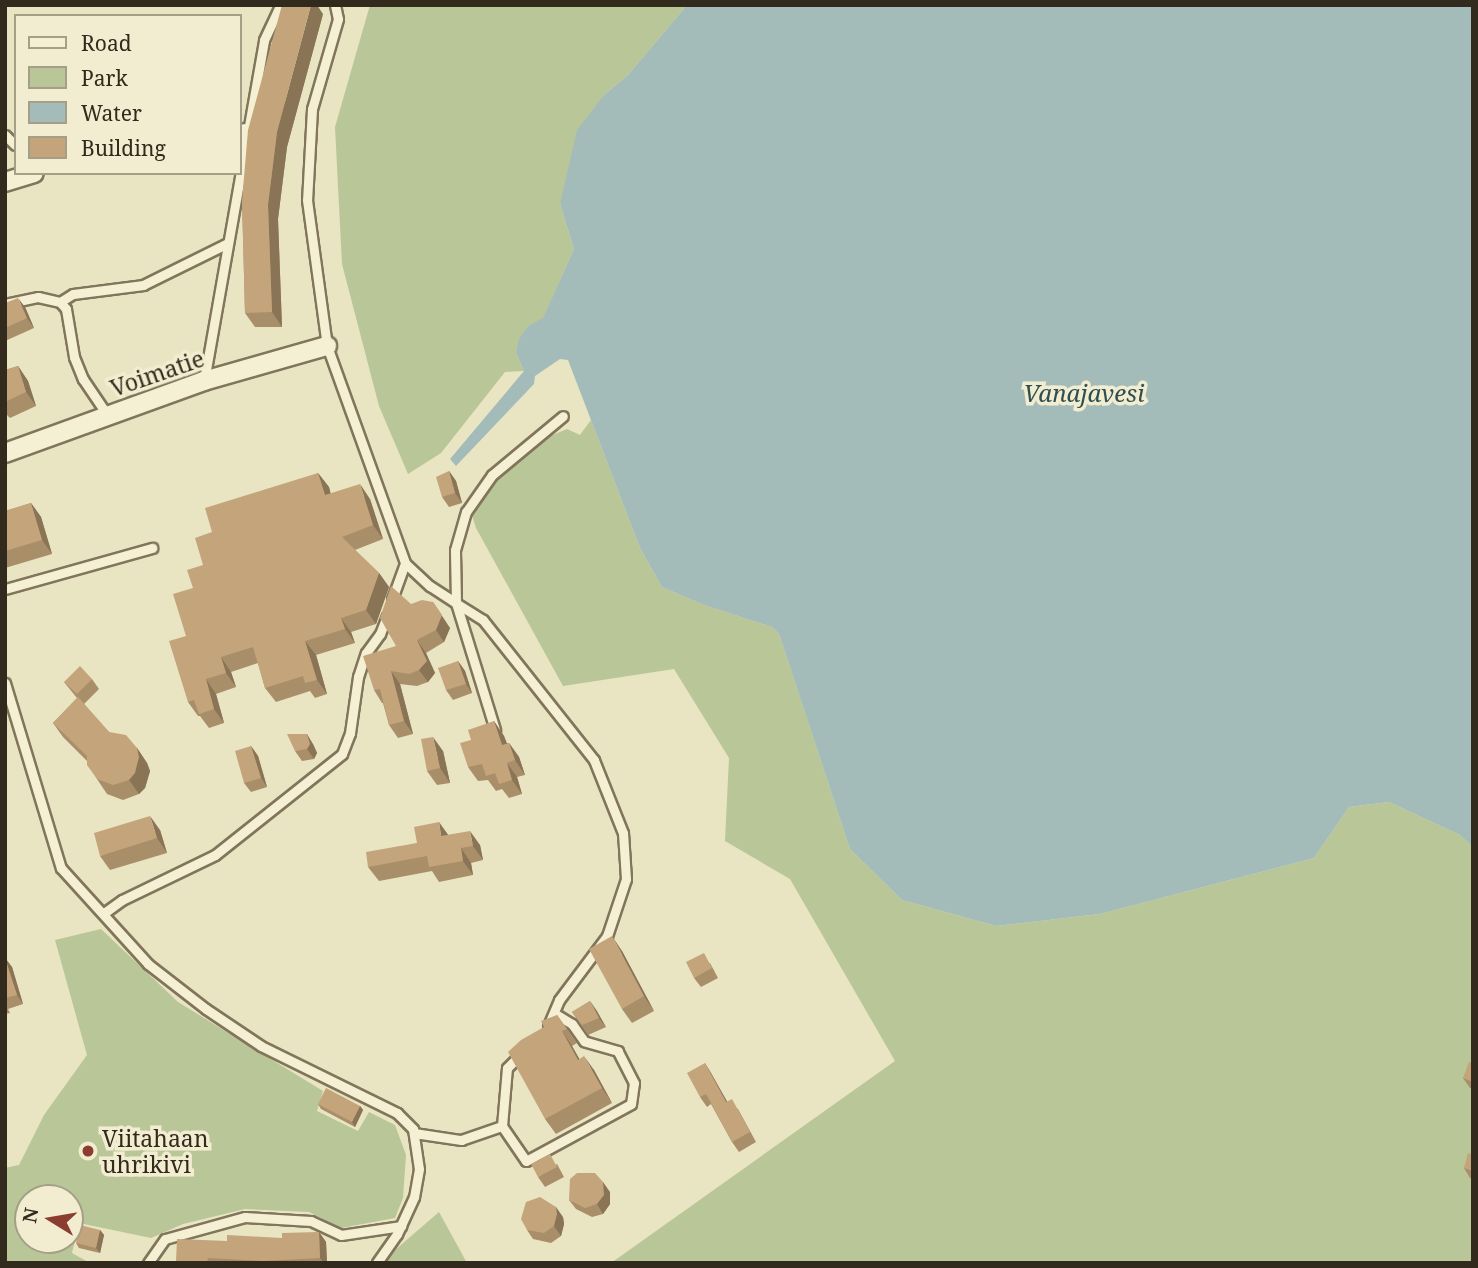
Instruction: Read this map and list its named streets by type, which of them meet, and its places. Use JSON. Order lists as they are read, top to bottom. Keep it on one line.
{"streets":{"street":["Voimatie"]},"water":["Vanajavesi"],"places":["Viitahaan uhrikivi"],"legend":["Road","Park","Water","Building"],"north":"left"}
